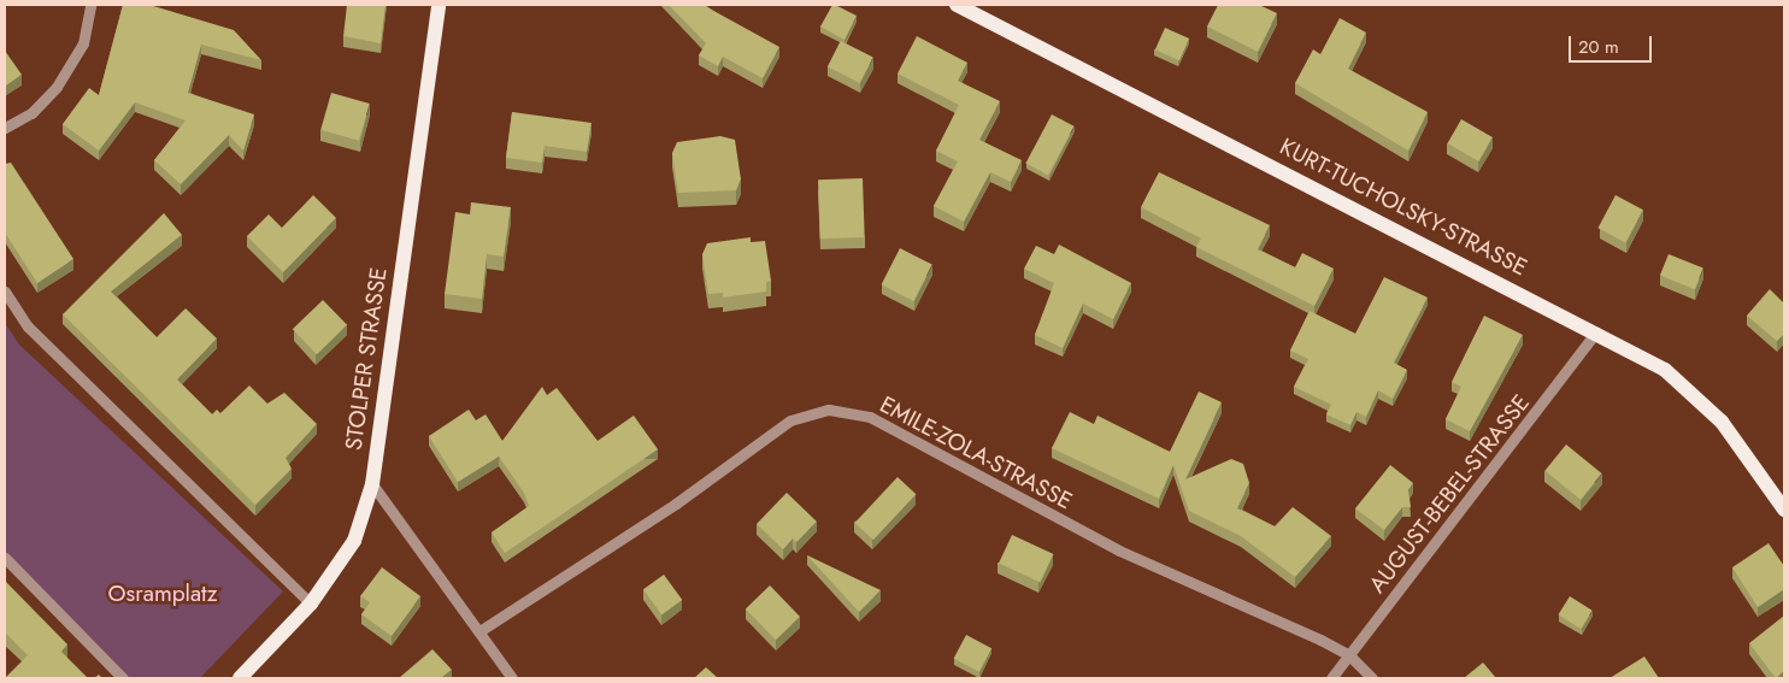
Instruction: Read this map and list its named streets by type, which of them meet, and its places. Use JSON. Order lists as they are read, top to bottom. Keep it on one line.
{"streets":{"main road":["KURT-TUCHOLSKY-STRASSE","STOLPER STRASSE"],"street":["EMILE-ZOLA-STRASSE","AUGUST-BEBEL-STRASSE"]},"crossings":[["KURT-TUCHOLSKY-STRASSE","AUGUST-BEBEL-STRASSE"],["EMILE-ZOLA-STRASSE","AUGUST-BEBEL-STRASSE"]],"parks":["Osramplatz"],"scale_bar":"20 m"}
